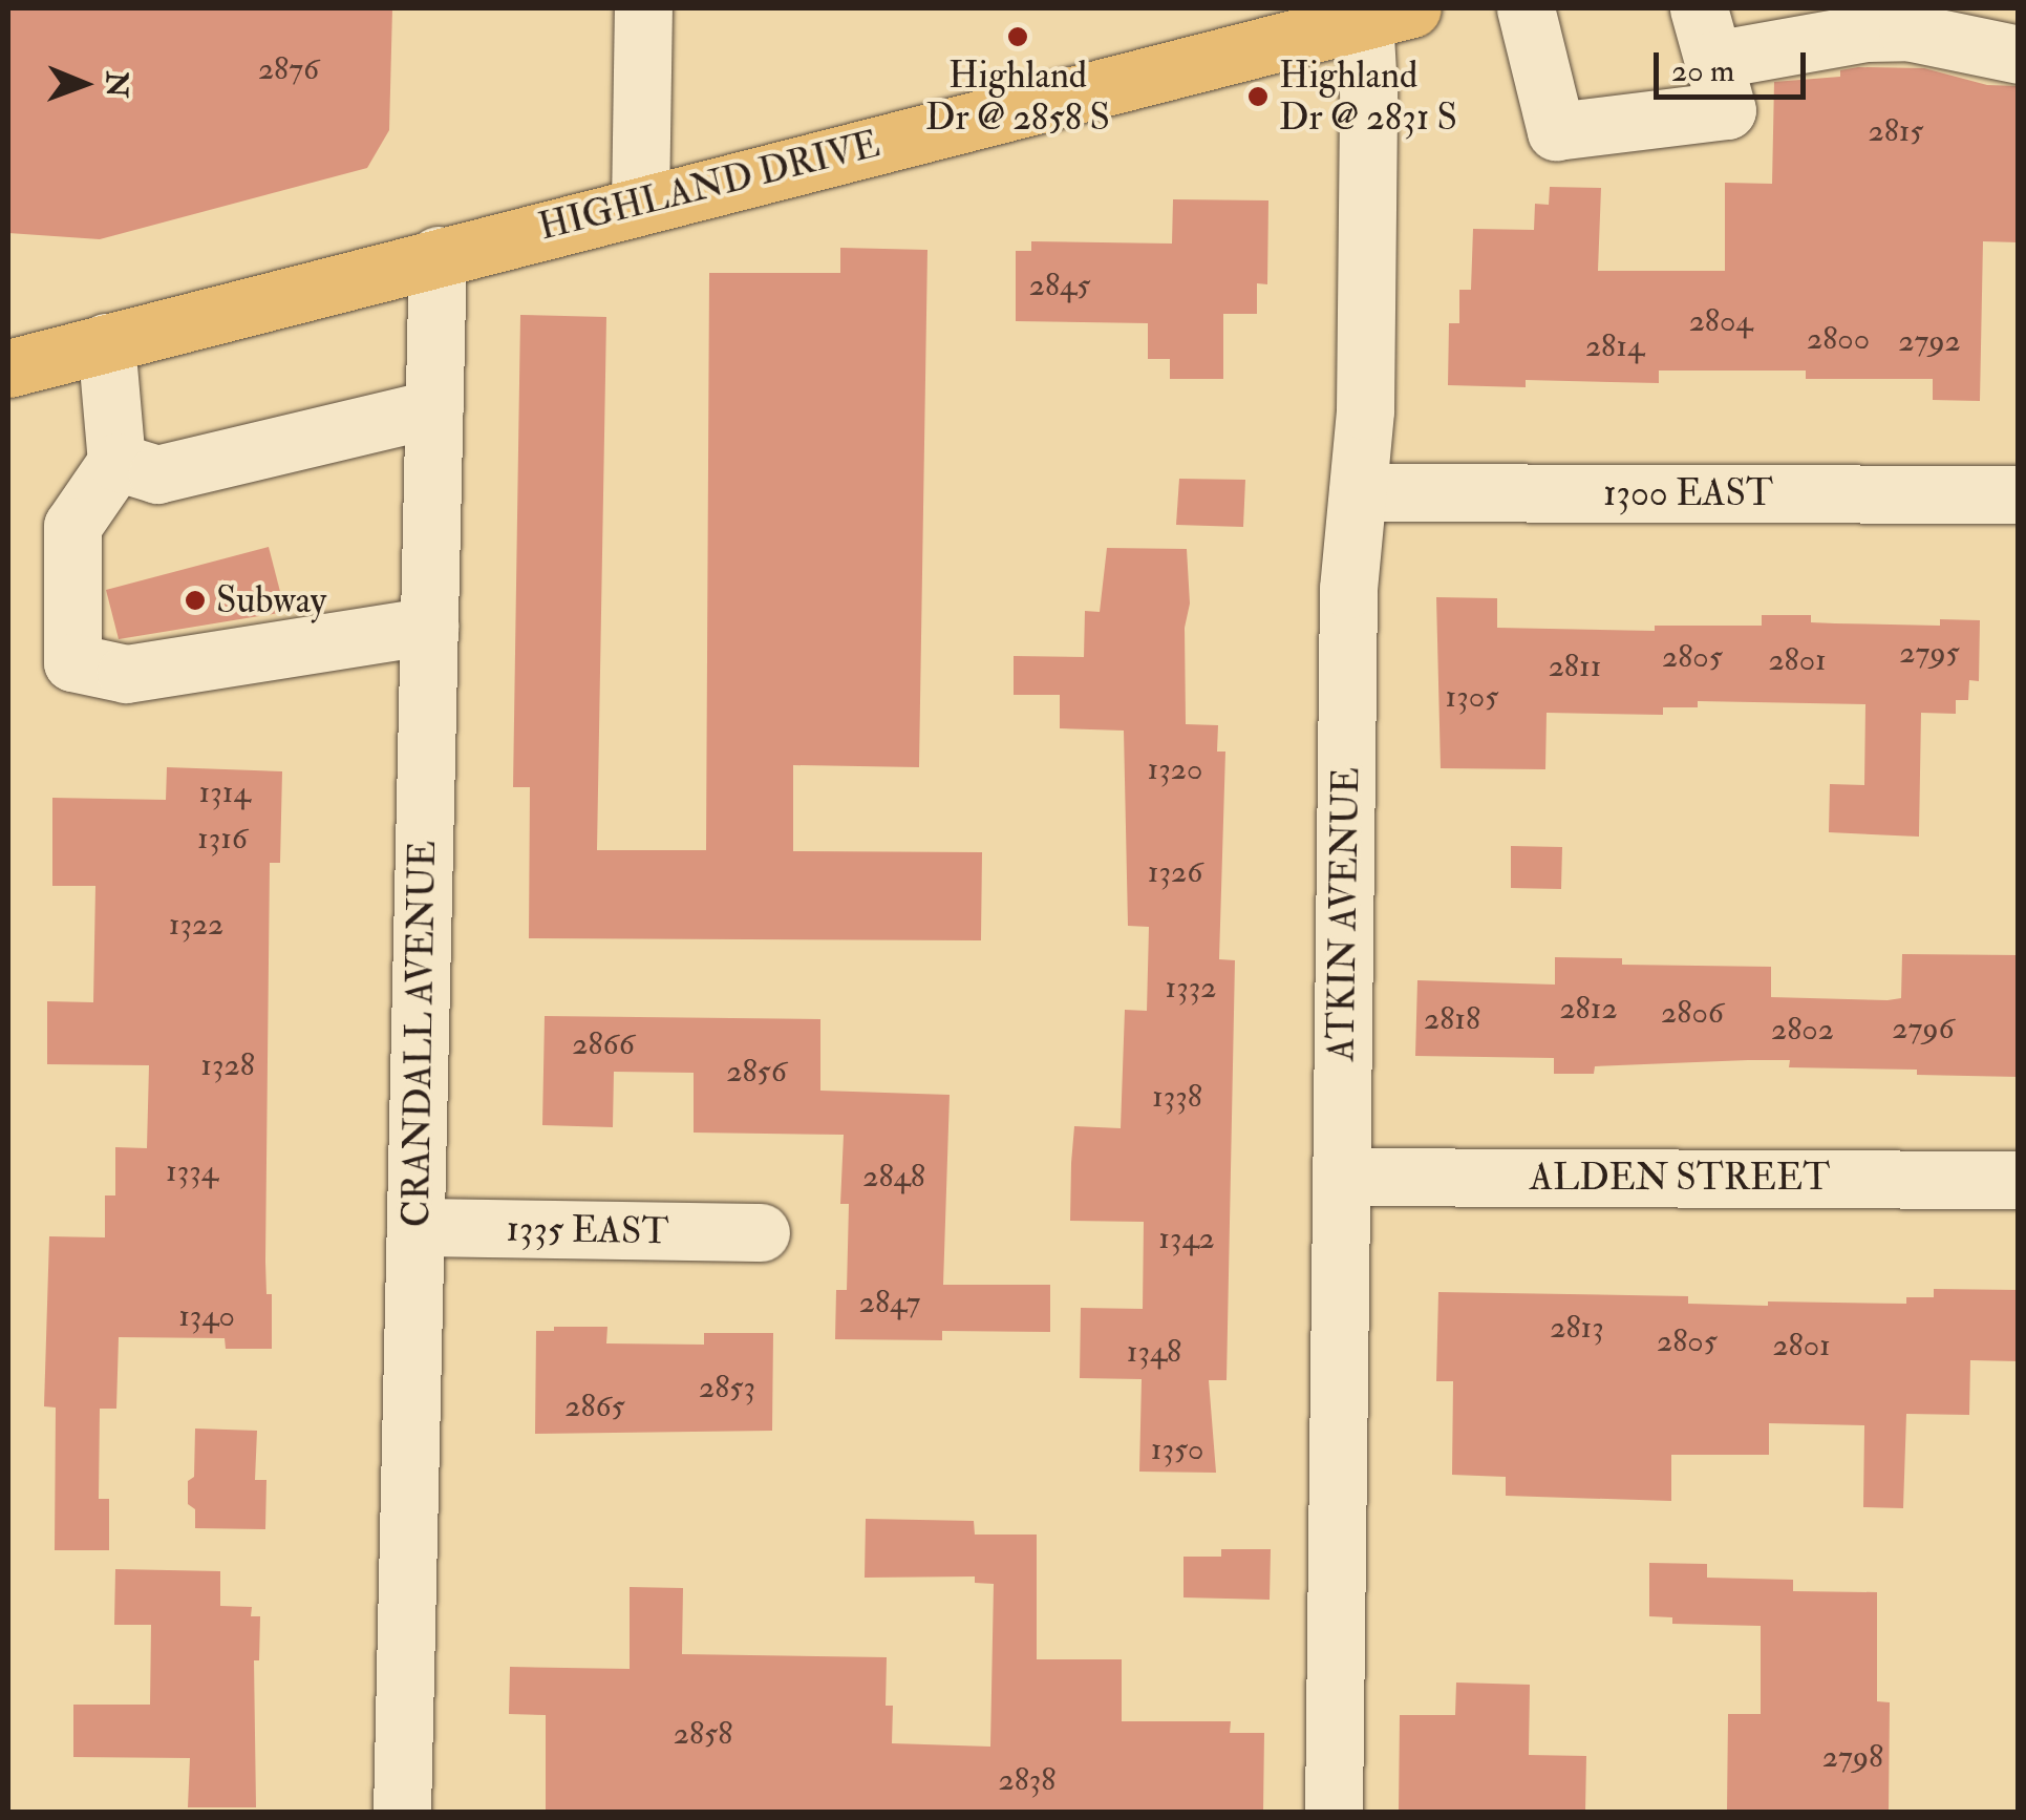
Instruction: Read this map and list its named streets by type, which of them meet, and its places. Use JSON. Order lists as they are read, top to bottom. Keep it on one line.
{"streets":{"main road":["HIGHLAND DRIVE"],"street":["1300 EAST","ATKIN AVENUE","CRANDALL AVENUE","ALDEN STREET","1335 EAST"]},"crossings":[["HIGHLAND DRIVE","ATKIN AVENUE"],["HIGHLAND DRIVE","CRANDALL AVENUE"],["1300 EAST","ATKIN AVENUE"],["ATKIN AVENUE","ALDEN STREET"],["CRANDALL AVENUE","1335 EAST"]],"places":["Highland Dr @ 2858 S","Highland Dr @ 2831 S","Subway"],"house_numbers":["2876","2815","2845","2804","2800","2792","2814","2795","2805","2801","2811","1305","1320","1314","1316","1326","1322","1332","2812","2806","2818","2796","2802","2866","1328","2856","1338","1334","2848","1342","2847","1340","2813","2805","2801","1348","2853","2865","1350","2858","2798","2838"],"scale_bar":"20 m","north":"right"}
